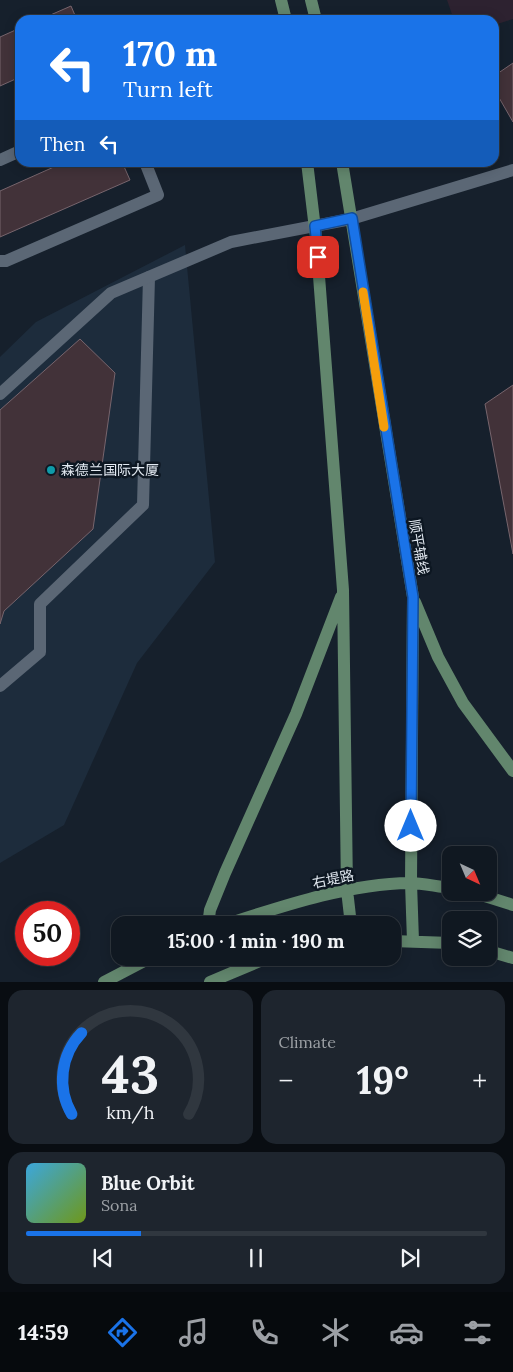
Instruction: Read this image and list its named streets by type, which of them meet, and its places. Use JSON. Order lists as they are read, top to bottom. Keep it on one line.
{"streets":{"main road":["顺平辅线","右堤路"]},"crossings":[["顺平辅线","右堤路"]],"places":["森德兰国际大厦"],"north":"bottom right","page":{"turn":["170 m","Turn left"],"then":"Then","limit":"50","trip":"15:00 · 1 min · 190 m","tile":"Climate","heat":["−","19°","+"],"song":["Blue Orbit","Sona"],"tabs":"14:59","gauge":["43","km/h"]}}
